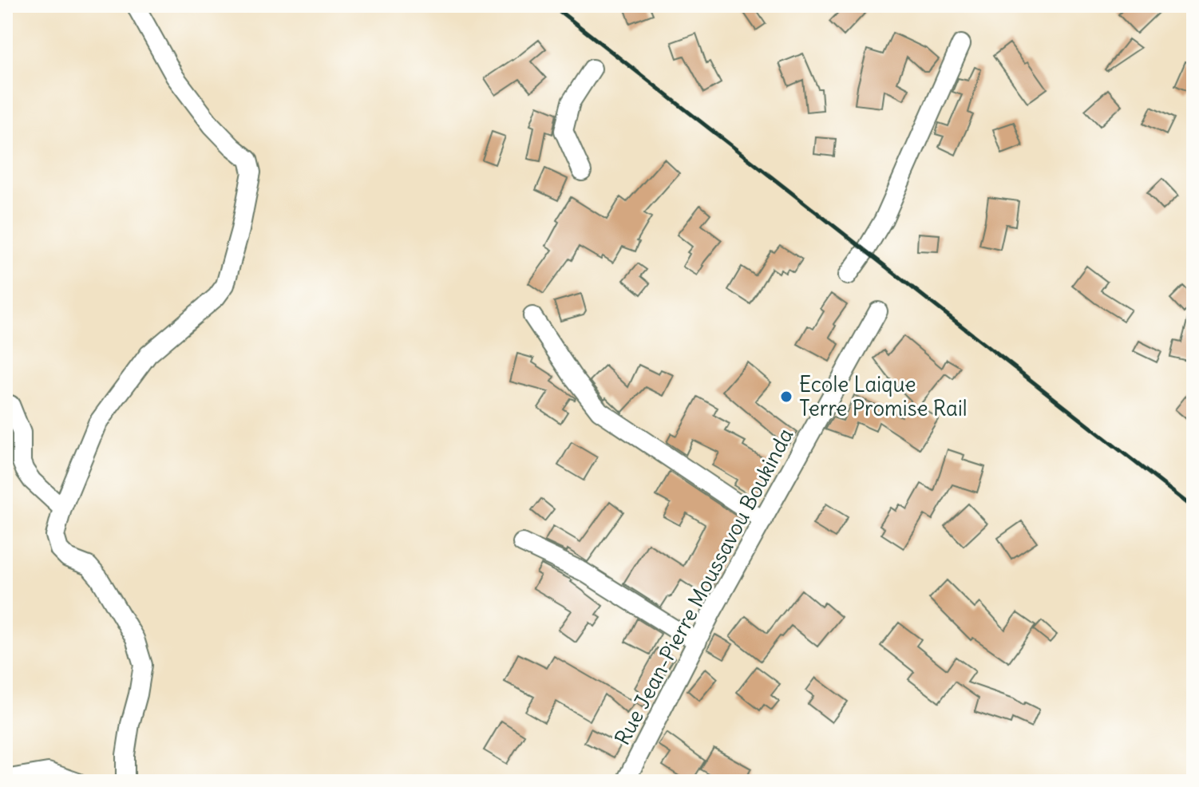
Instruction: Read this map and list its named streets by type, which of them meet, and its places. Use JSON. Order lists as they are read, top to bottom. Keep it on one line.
{"streets":{"street":["Rue Jean-Pierre Moussavou Boukinda"]},"places":["Ecole Laique Terre Promise Rail"]}
